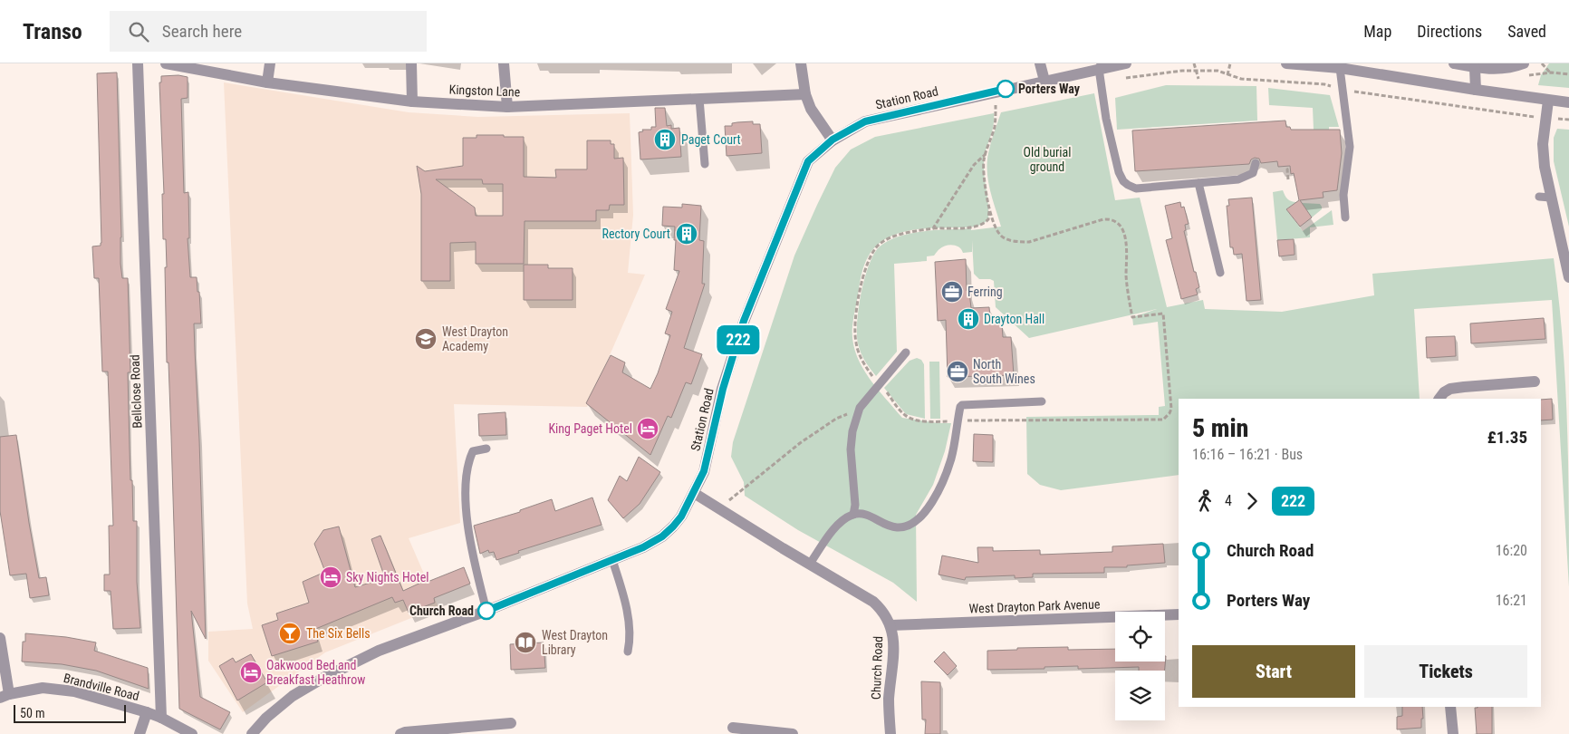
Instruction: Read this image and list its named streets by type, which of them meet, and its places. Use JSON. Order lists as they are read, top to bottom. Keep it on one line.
{"streets":{"street":["Kingston Lane","Station Road","Bellclose Road","West Drayton Park Avenue","Church Road","Brandville Road"]},"crossings":[["Station Road","Church Road"],["Bellclose Road","Brandville Road"],["West Drayton Park Avenue","Church Road"]],"parks":["Old burial ground"],"places":{"other":["Porters Way","Church Road"],"building":["Paget Court","Rectory Court","Drayton Hall"],"office":["Ferring","North South Wines"],"school or university":["West Drayton Academy"],"hotel":["King Paget Hotel","Sky Nights Hotel","Oakwood Bed and Breakfast Heathrow"],"bar":["The Six Bells"],"library":["West Drayton Library"]},"lines":["bus line 222"],"scale_bar":"50 m","page":{"header":"Transo","search":"Search here","nav":["Map","Directions","Saved"],"on_map":"222","heading":["5 min","16:16 – 16:21 · Bus","£1.35"],"legs":["4","222"],"list":[{"name":"Church Road","value":"16:20"},{"name":"Porters Way","value":"16:21"}],"buttons":["Start","Tickets"],"scale":"50 m"}}
